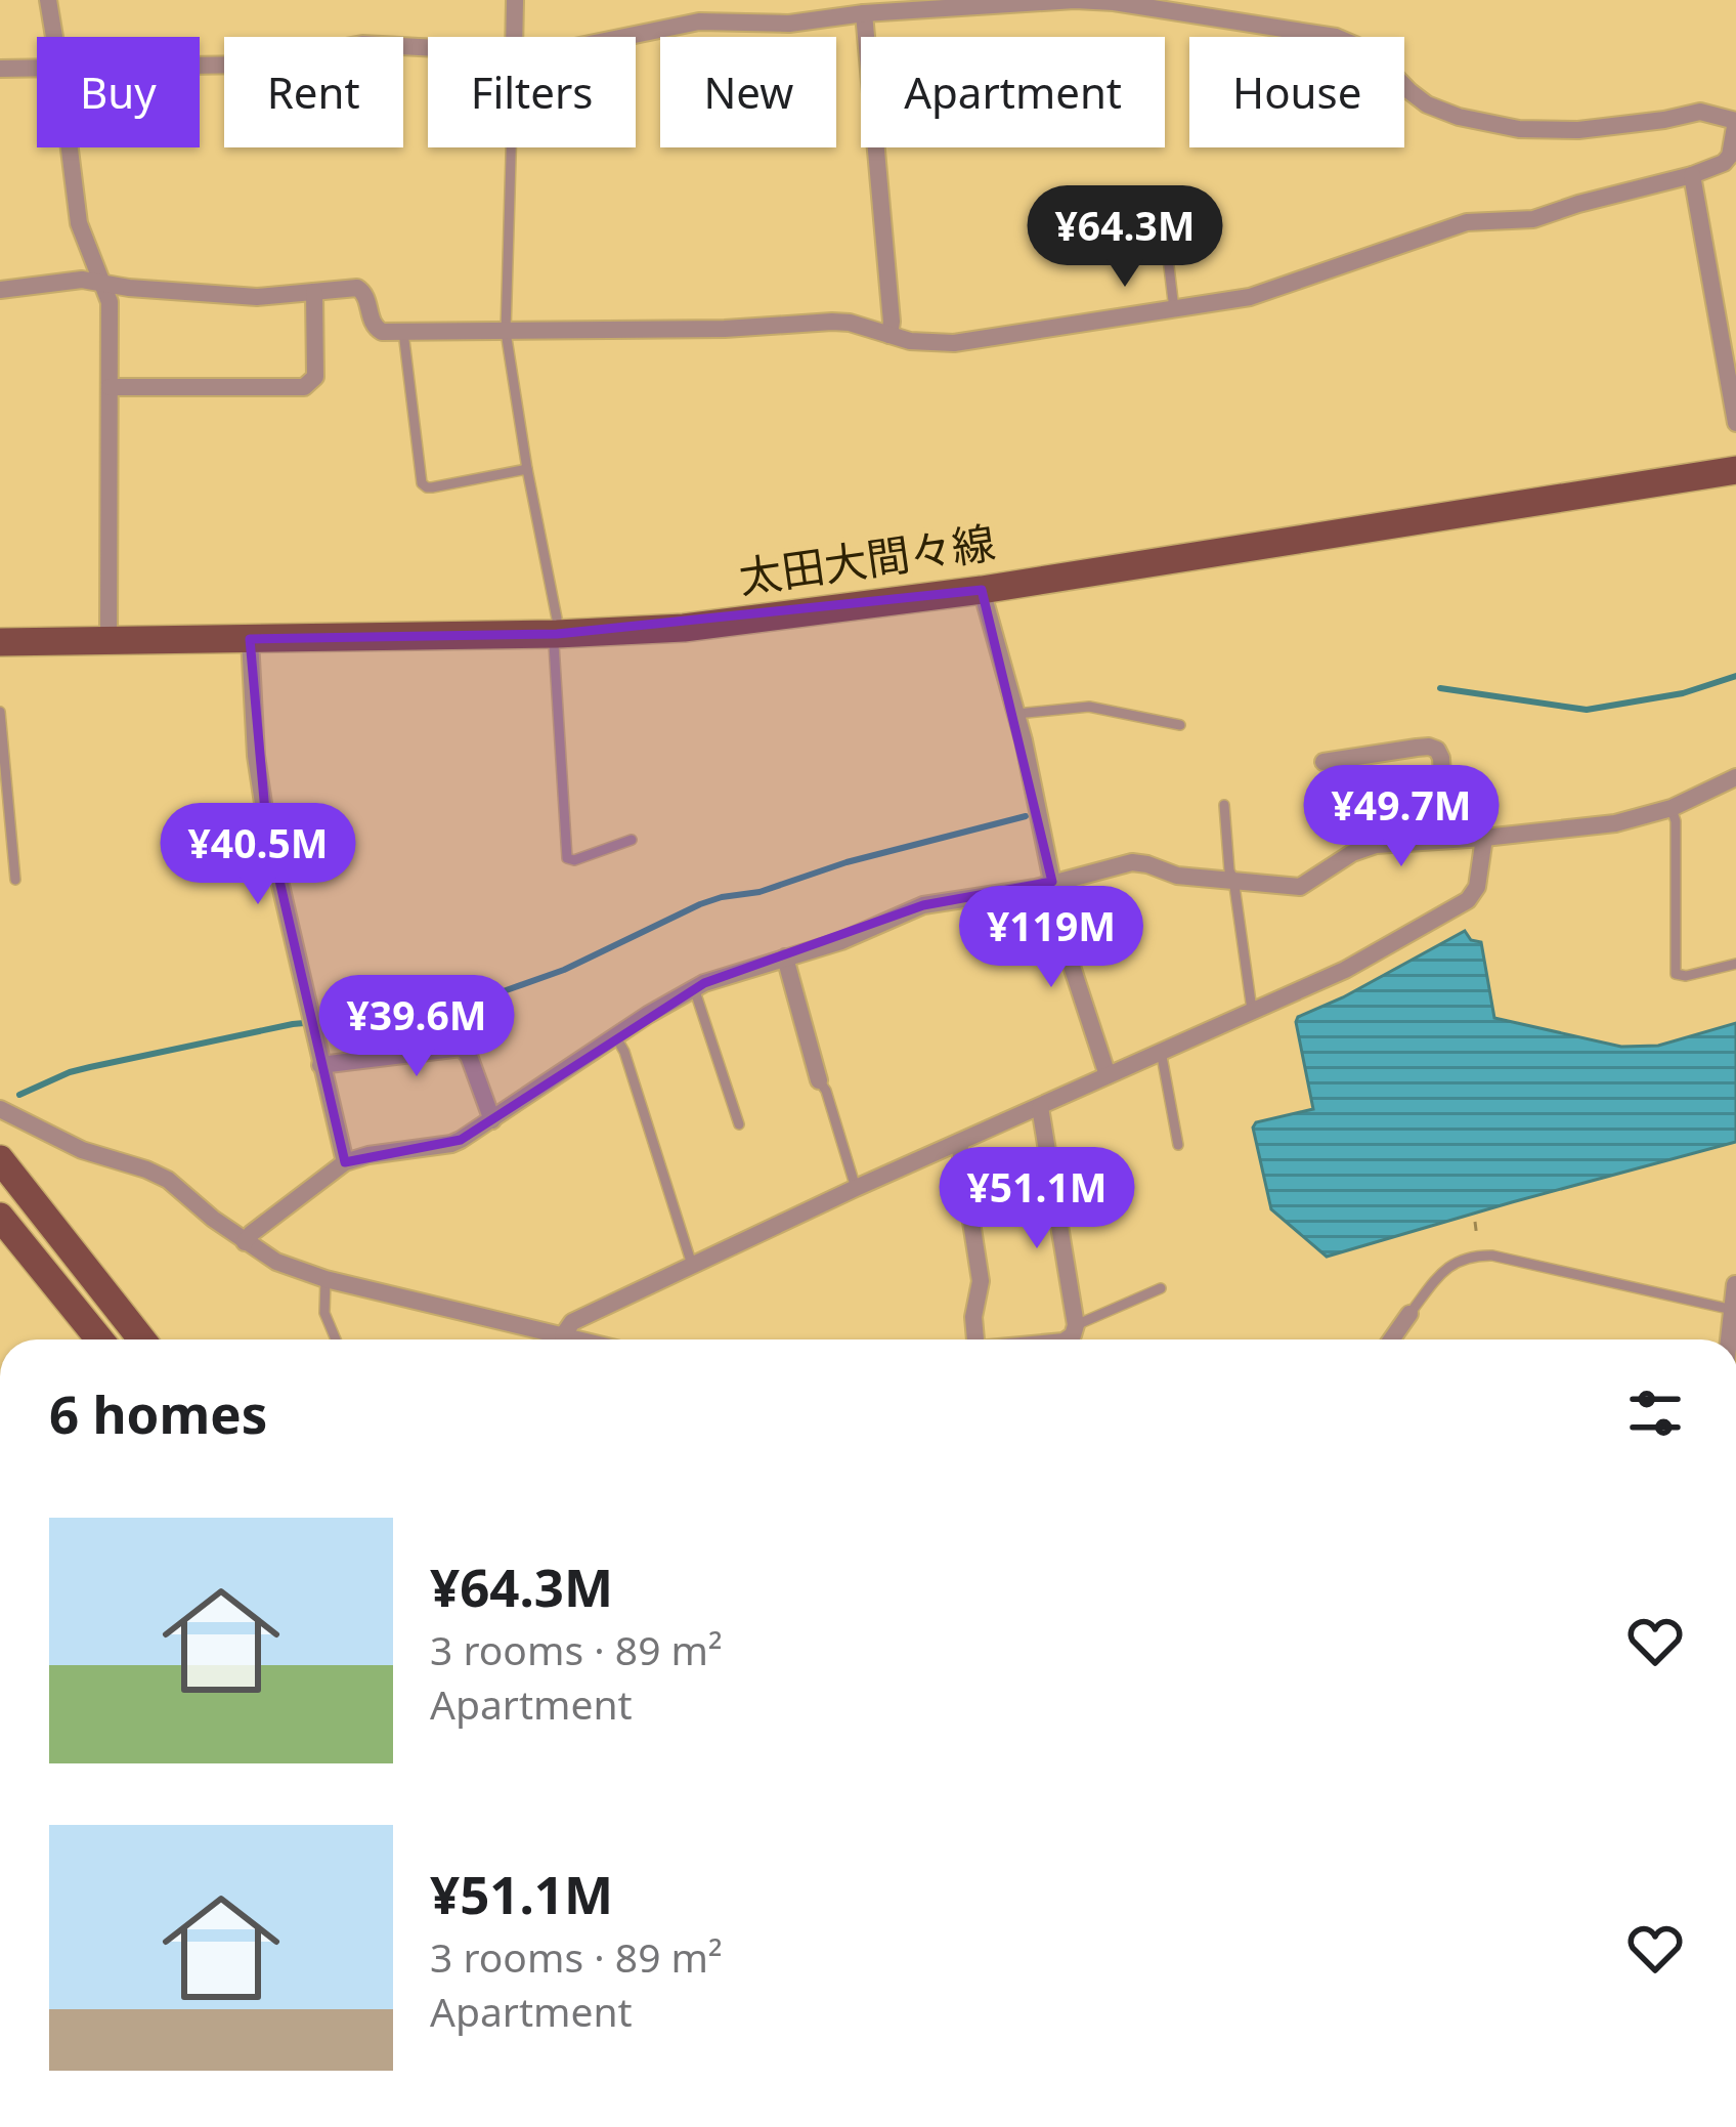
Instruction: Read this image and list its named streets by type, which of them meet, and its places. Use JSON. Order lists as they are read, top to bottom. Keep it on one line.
{"streets":{"main road":["太田大間々線"]},"page":{"chip":["Buy","Rent","Filters","New","Apartment","House"],"price":["¥64.3M","¥49.7M","¥40.5M","¥119M","¥39.6M","¥51.1M"],"heading":"6 homes","list":[{"name":"¥64.3M","note":"3 rooms · 89 m² · Apartment"},{"name":"¥51.1M","note":"3 rooms · 89 m² · Apartment"}]}}
